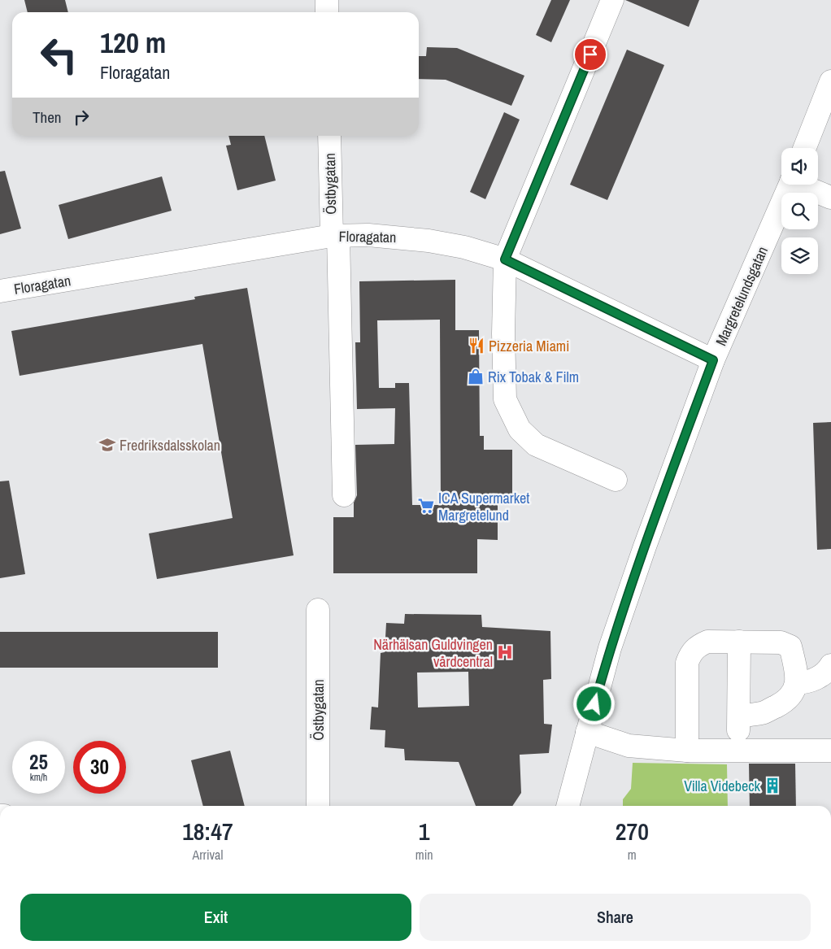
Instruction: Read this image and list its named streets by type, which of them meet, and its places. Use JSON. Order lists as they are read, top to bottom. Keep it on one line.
{"streets":{"street":["Östbygatan","Floragatan","Margretelundsgatan"]},"crossings":[["Östbygatan","Floragatan"],["Floragatan","Margretelundsgatan"]],"places":{"restaurant":["Pizzeria Miami"],"shop":["Rix Tobak & Film"],"school or university":["Fredriksdalsskolan"],"supermarket":["ICA Supermarket Margretelund"],"hospital":["Närhälsan Guldvingen vårdcentral"],"building":["Villa Videbeck"]},"page":{"turn":["120 m","Floragatan"],"then":"Then","speed":"25 km/h","limit":"30","eta":["18:47","Arrival","1","min","270","m"],"buttons":["Exit","Share"]}}
